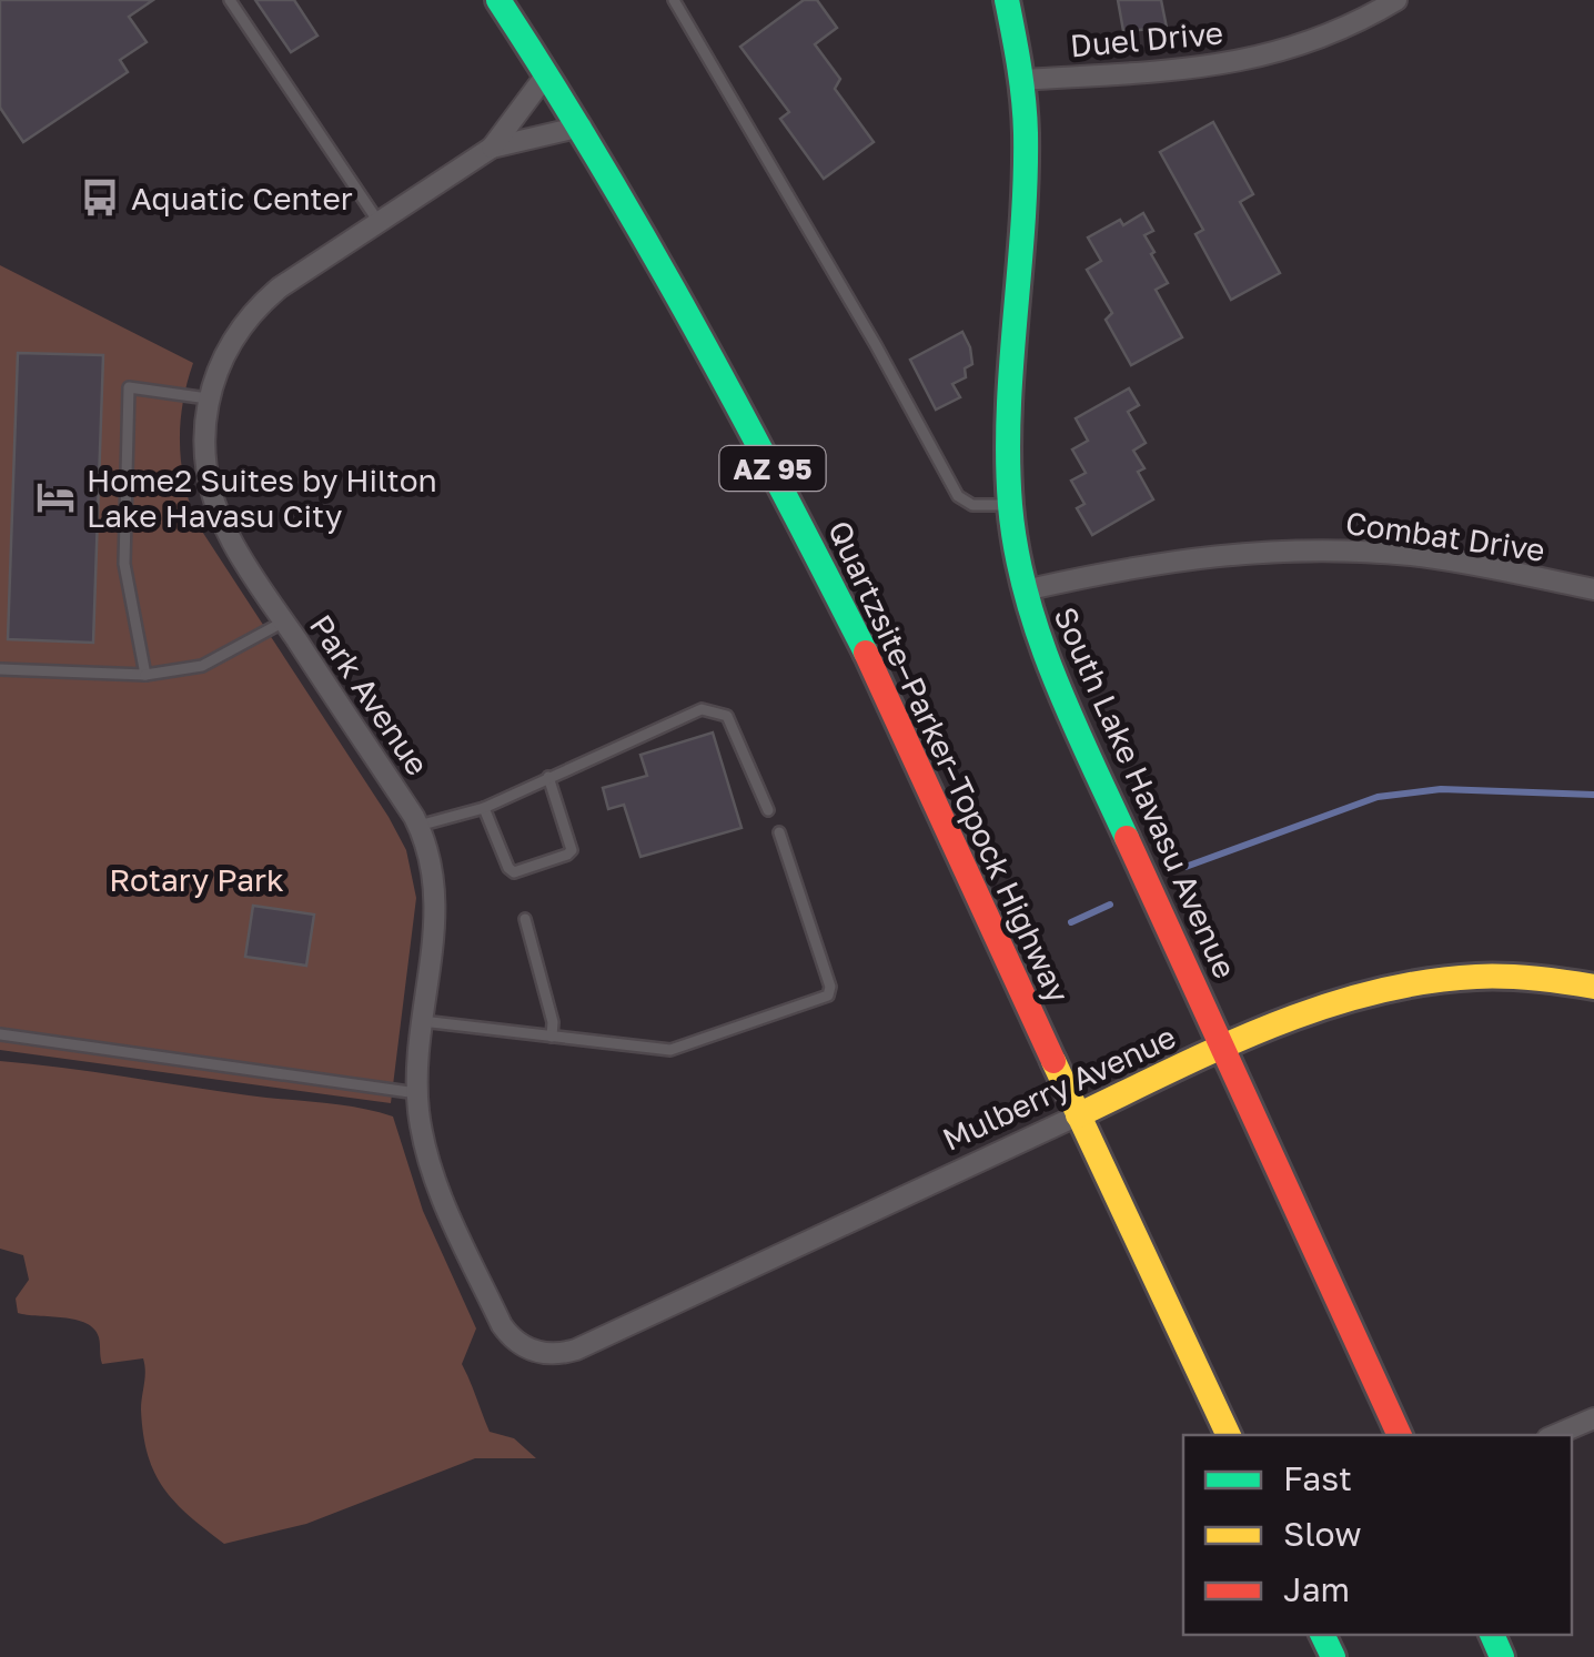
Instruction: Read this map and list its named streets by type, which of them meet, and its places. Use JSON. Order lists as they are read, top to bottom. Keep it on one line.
{"streets":{"main road":["AZ 95","Quartzsite–Parker–Topock Highway","South Lake Havasu Avenue","Mulberry Avenue"],"street":["Duel Drive","Combat Drive","Park Avenue"]},"crossings":[["Duel Drive","South Lake Havasu Avenue"],["AZ 95","Park Avenue"],["AZ 95","Quartzsite–Parker–Topock Highway"],["Combat Drive","South Lake Havasu Avenue"],["Park Avenue","Quartzsite–Parker–Topock Highway"],["Park Avenue","Mulberry Avenue"],["Quartzsite–Parker–Topock Highway","Mulberry Avenue"],["South Lake Havasu Avenue","Mulberry Avenue"]],"parks":["Rotary Park"],"places":{"bus stop":["Aquatic Center"],"hotel":["Home2 Suites by Hilton Lake Havasu City"]},"legend":["Fast","Slow","Jam"]}
